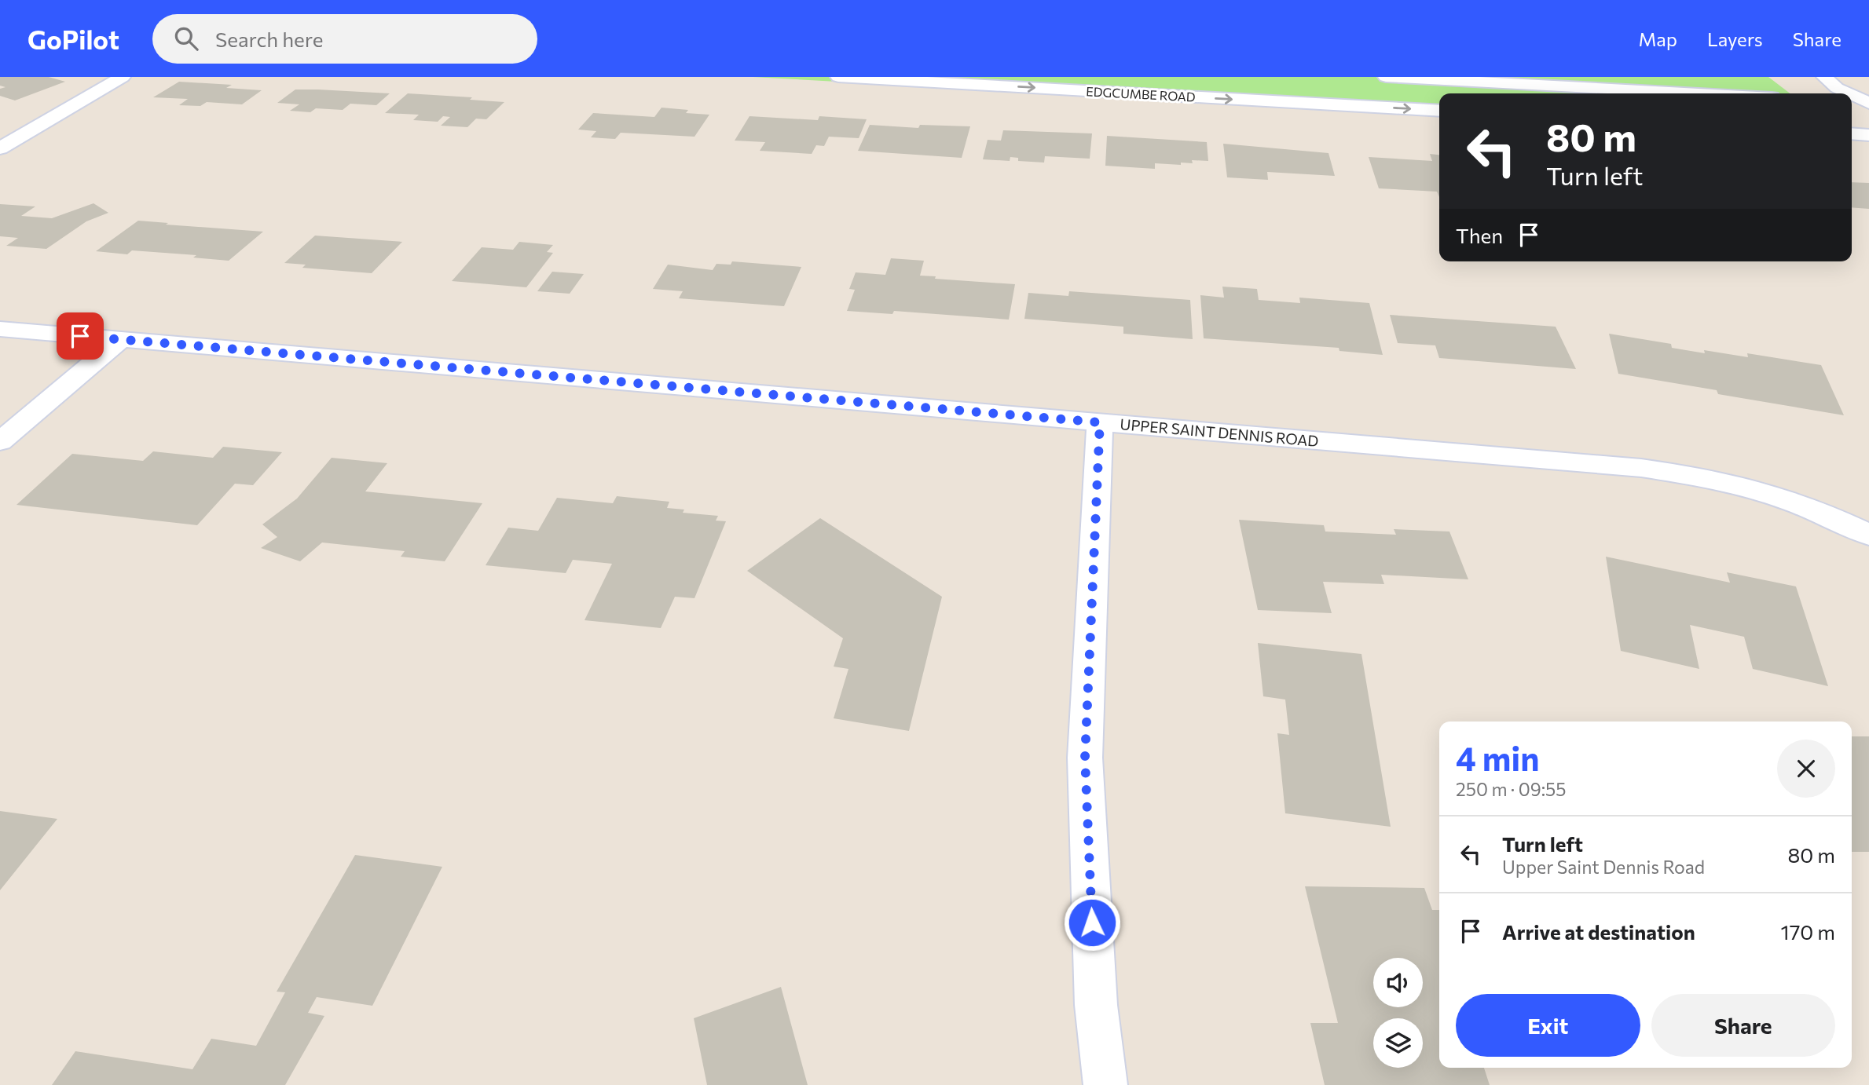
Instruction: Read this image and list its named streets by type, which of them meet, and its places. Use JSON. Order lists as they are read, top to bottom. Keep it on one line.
{"streets":{"street":["EDGCUMBE ROAD","UPPER SAINT DENNIS ROAD"]},"one_way":["EDGCUMBE ROAD"],"page":{"header":"GoPilot","search":"Search here","nav":["Map","Layers","Share"],"turn":["80 m","Turn left"],"then":"Then","heading":["4 min","250 m · 09:55"],"list":[{"name":"Turn left","note":"Upper Saint Dennis Road","value":"80 m"},{"name":"Arrive at destination","value":"170 m"}],"buttons":["Exit","Share"]}}
